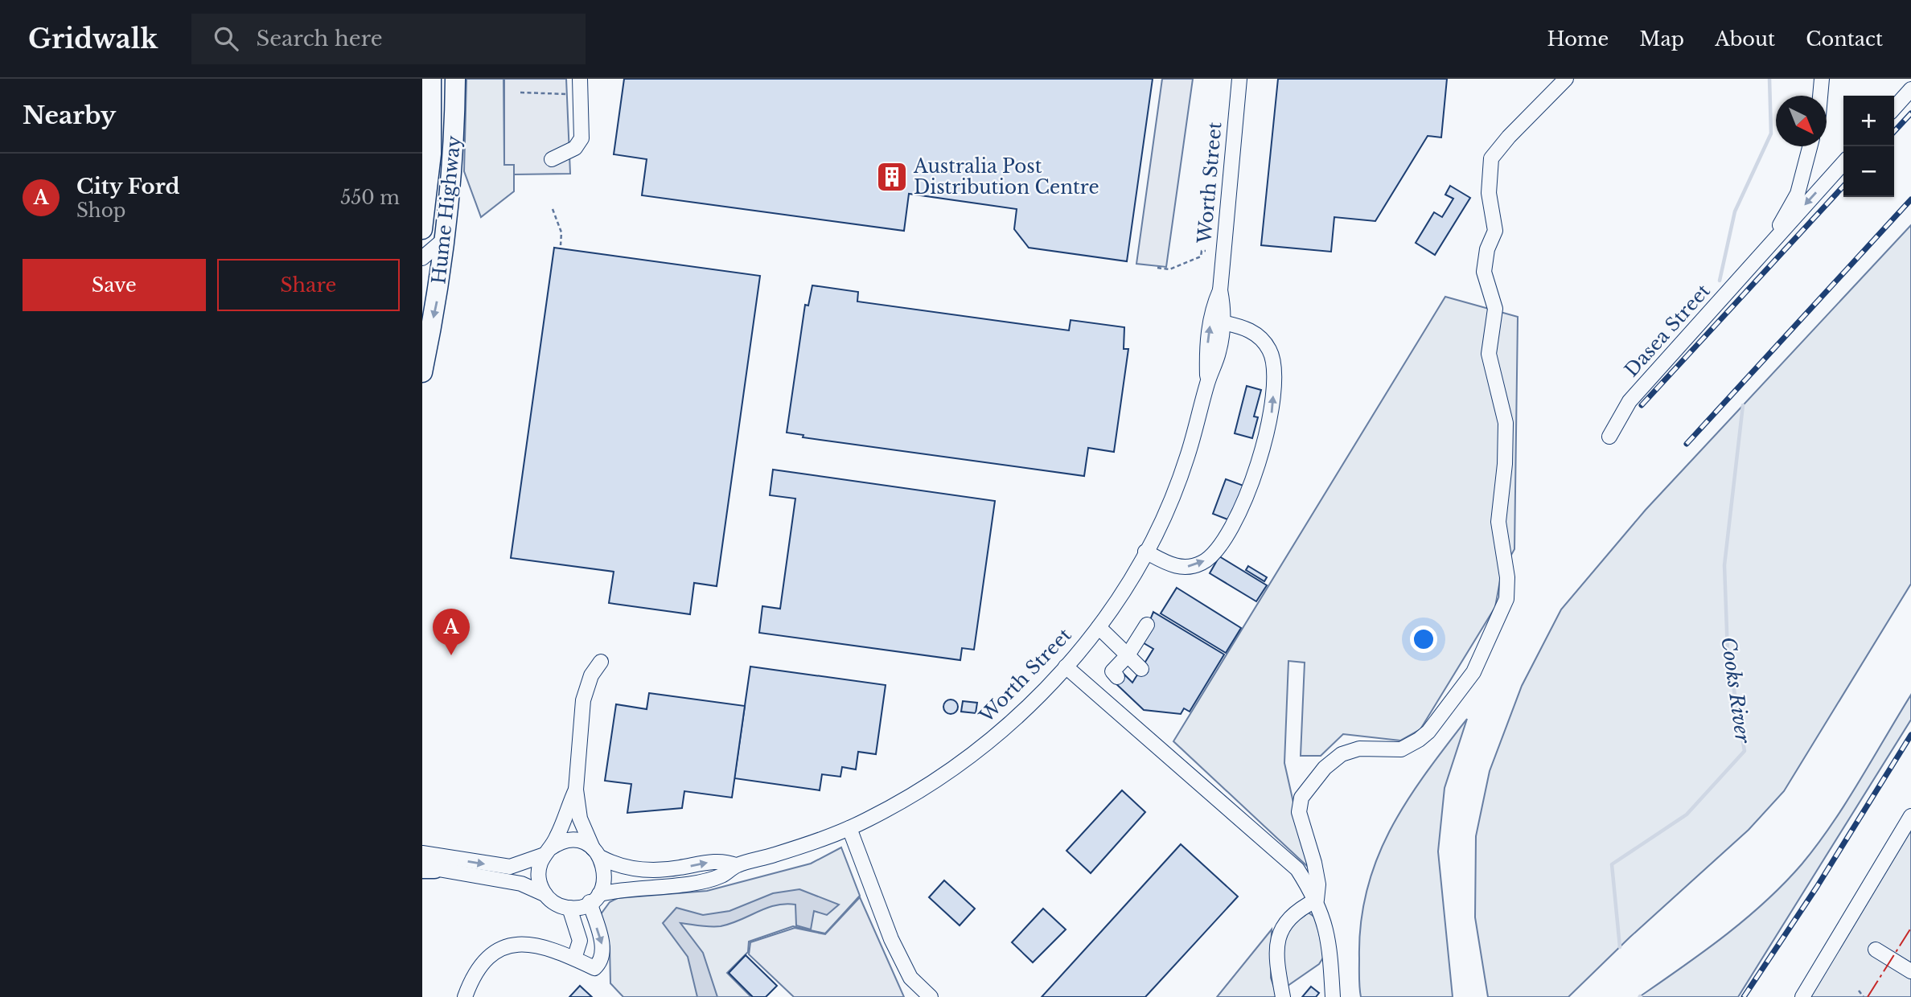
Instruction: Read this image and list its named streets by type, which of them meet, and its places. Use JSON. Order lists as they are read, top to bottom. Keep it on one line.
{"streets":{"highway":["Hume Highway"],"street":["Worth Street","Dasea Street"]},"water":["Cooks River"],"places":{"building":["Australia Post Distribution Centre"]},"north":"bottom right","page":{"header":"Gridwalk","search":"Search here","nav":["Home","Map","About","Contact"],"heading":"Nearby","map_buttons":["+","−"],"list":[{"mark":"A","name":"City Ford","note":"Shop","value":"550 m"}],"buttons":["Save","Share"],"pins":"A"}}
